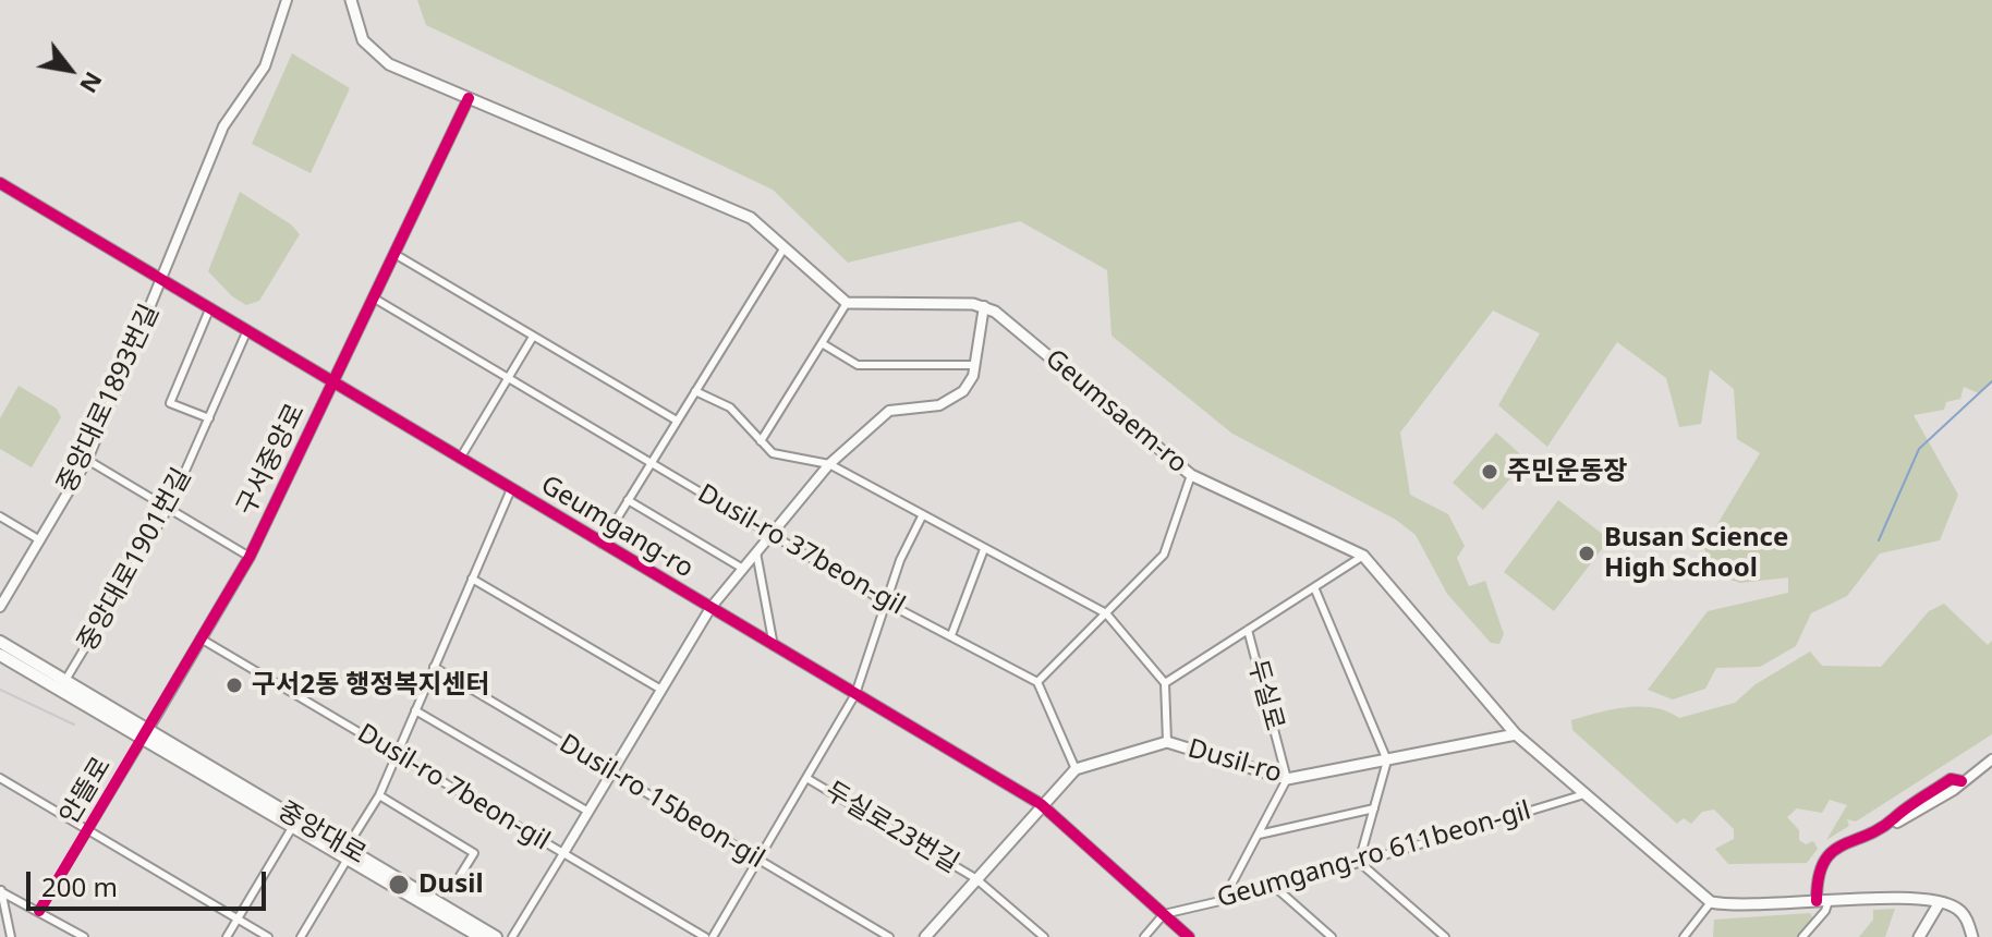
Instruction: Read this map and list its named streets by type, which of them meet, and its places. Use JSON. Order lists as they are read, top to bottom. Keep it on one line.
{"streets":{"main road":["Geumsaem-ro","Dusil-ro","중앙대로"],"street":["중앙대로1893번길","구서중앙로","Geumgang-ro","Dusil-ro 37beon-gil","중앙대로1901번길","두실로","Dusil-ro 7beon-gil","안뜰로","Dusil-ro 15beon-gil","두실로23번길","Geumgang-ro 611beon-gil"]},"crossings":[["중앙대로1893번길","Geumgang-ro"],["Geumsaem-ro","Dusil-ro"],["Geumsaem-ro","Geumgang-ro 611beon-gil"],["구서중앙로","Geumgang-ro"],["구서중앙로","Dusil-ro 37beon-gil"],["구서중앙로","Dusil-ro 7beon-gil"],["구서중앙로","안뜰로"],["구서중앙로","중앙대로"],["Geumgang-ro","중앙대로1901번길"],["Geumgang-ro","Dusil-ro"],["Geumgang-ro","Geumgang-ro 611beon-gil"],["두실로","Dusil-ro"],["Dusil-ro","두실로23번길"],["안뜰로","중앙대로"]],"places":["주민운동장","Busan Science High School","구서2동 행정복지센터","Dusil"],"scale_bar":"200 m","north":"bottom right"}
